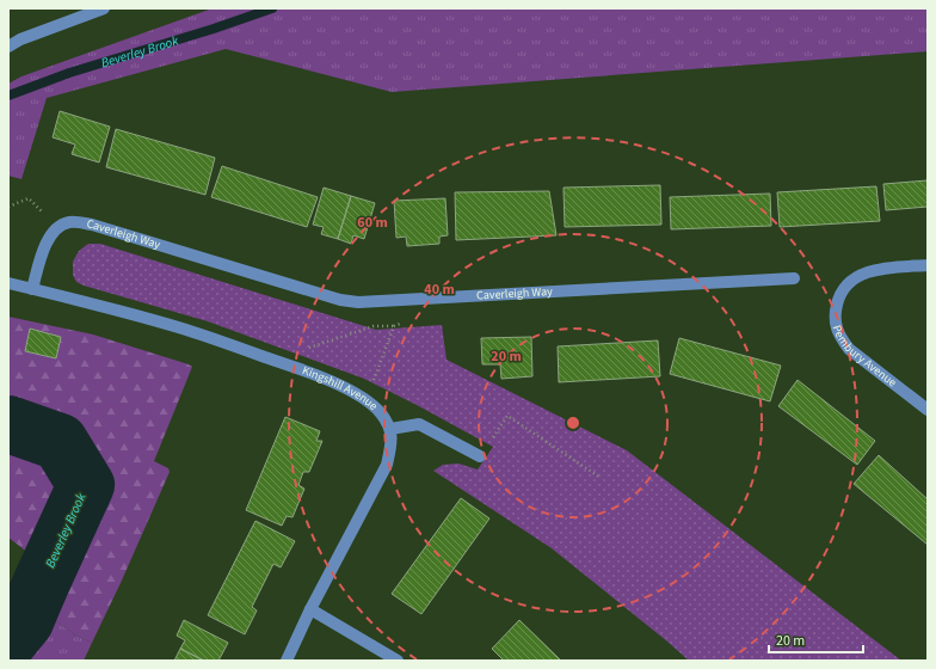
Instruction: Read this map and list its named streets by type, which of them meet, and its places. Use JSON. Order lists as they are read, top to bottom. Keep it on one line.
{"streets":{"street":["Caverleigh Way","Pembury Avenue","Kingshill Avenue"]},"water":["Beverley Brook"],"scale_bar":"20 m","rings":["60 m","40 m","20 m"]}
